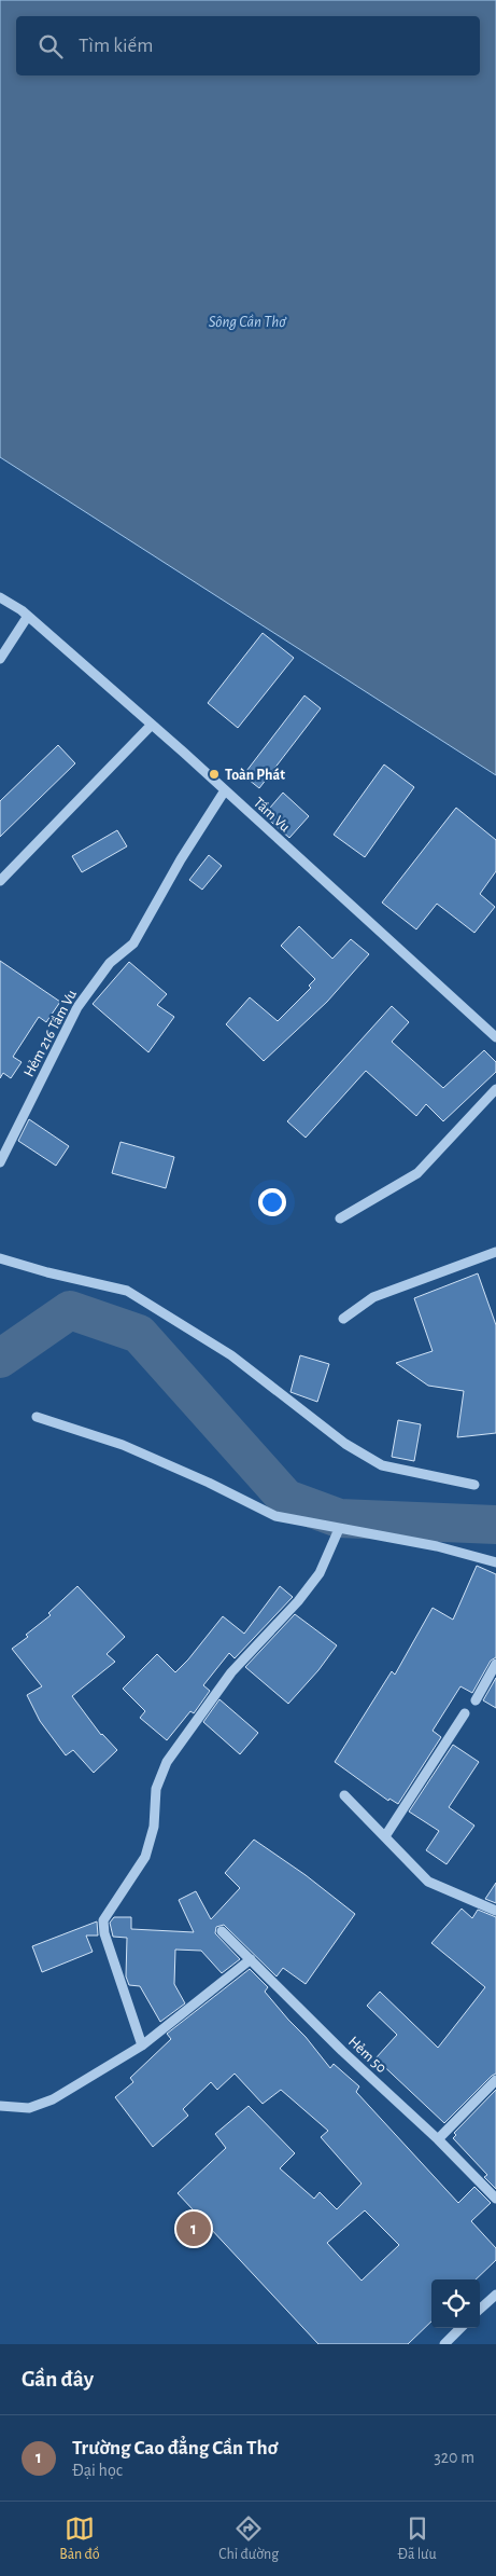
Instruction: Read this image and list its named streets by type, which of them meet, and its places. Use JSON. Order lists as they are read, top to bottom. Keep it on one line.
{"streets":{"street":["Tầm Vu","Hẻm 216 Tầm Vu","Hẻm 50"]},"crossings":[["Tầm Vu","Hẻm 216 Tầm Vu"]],"water":["Sông Cần Thơ"],"places":["Toàn Phát"],"page":{"search":"Tìm kiếm","pins":"1","heading":"Gần đây","list":[{"mark":"1","name":"Trường Cao đẳng Cần Thơ","note":"Đại học","value":"320 m"}],"nav":["Bản đồ","Chỉ đường","Đã lưu"]}}
